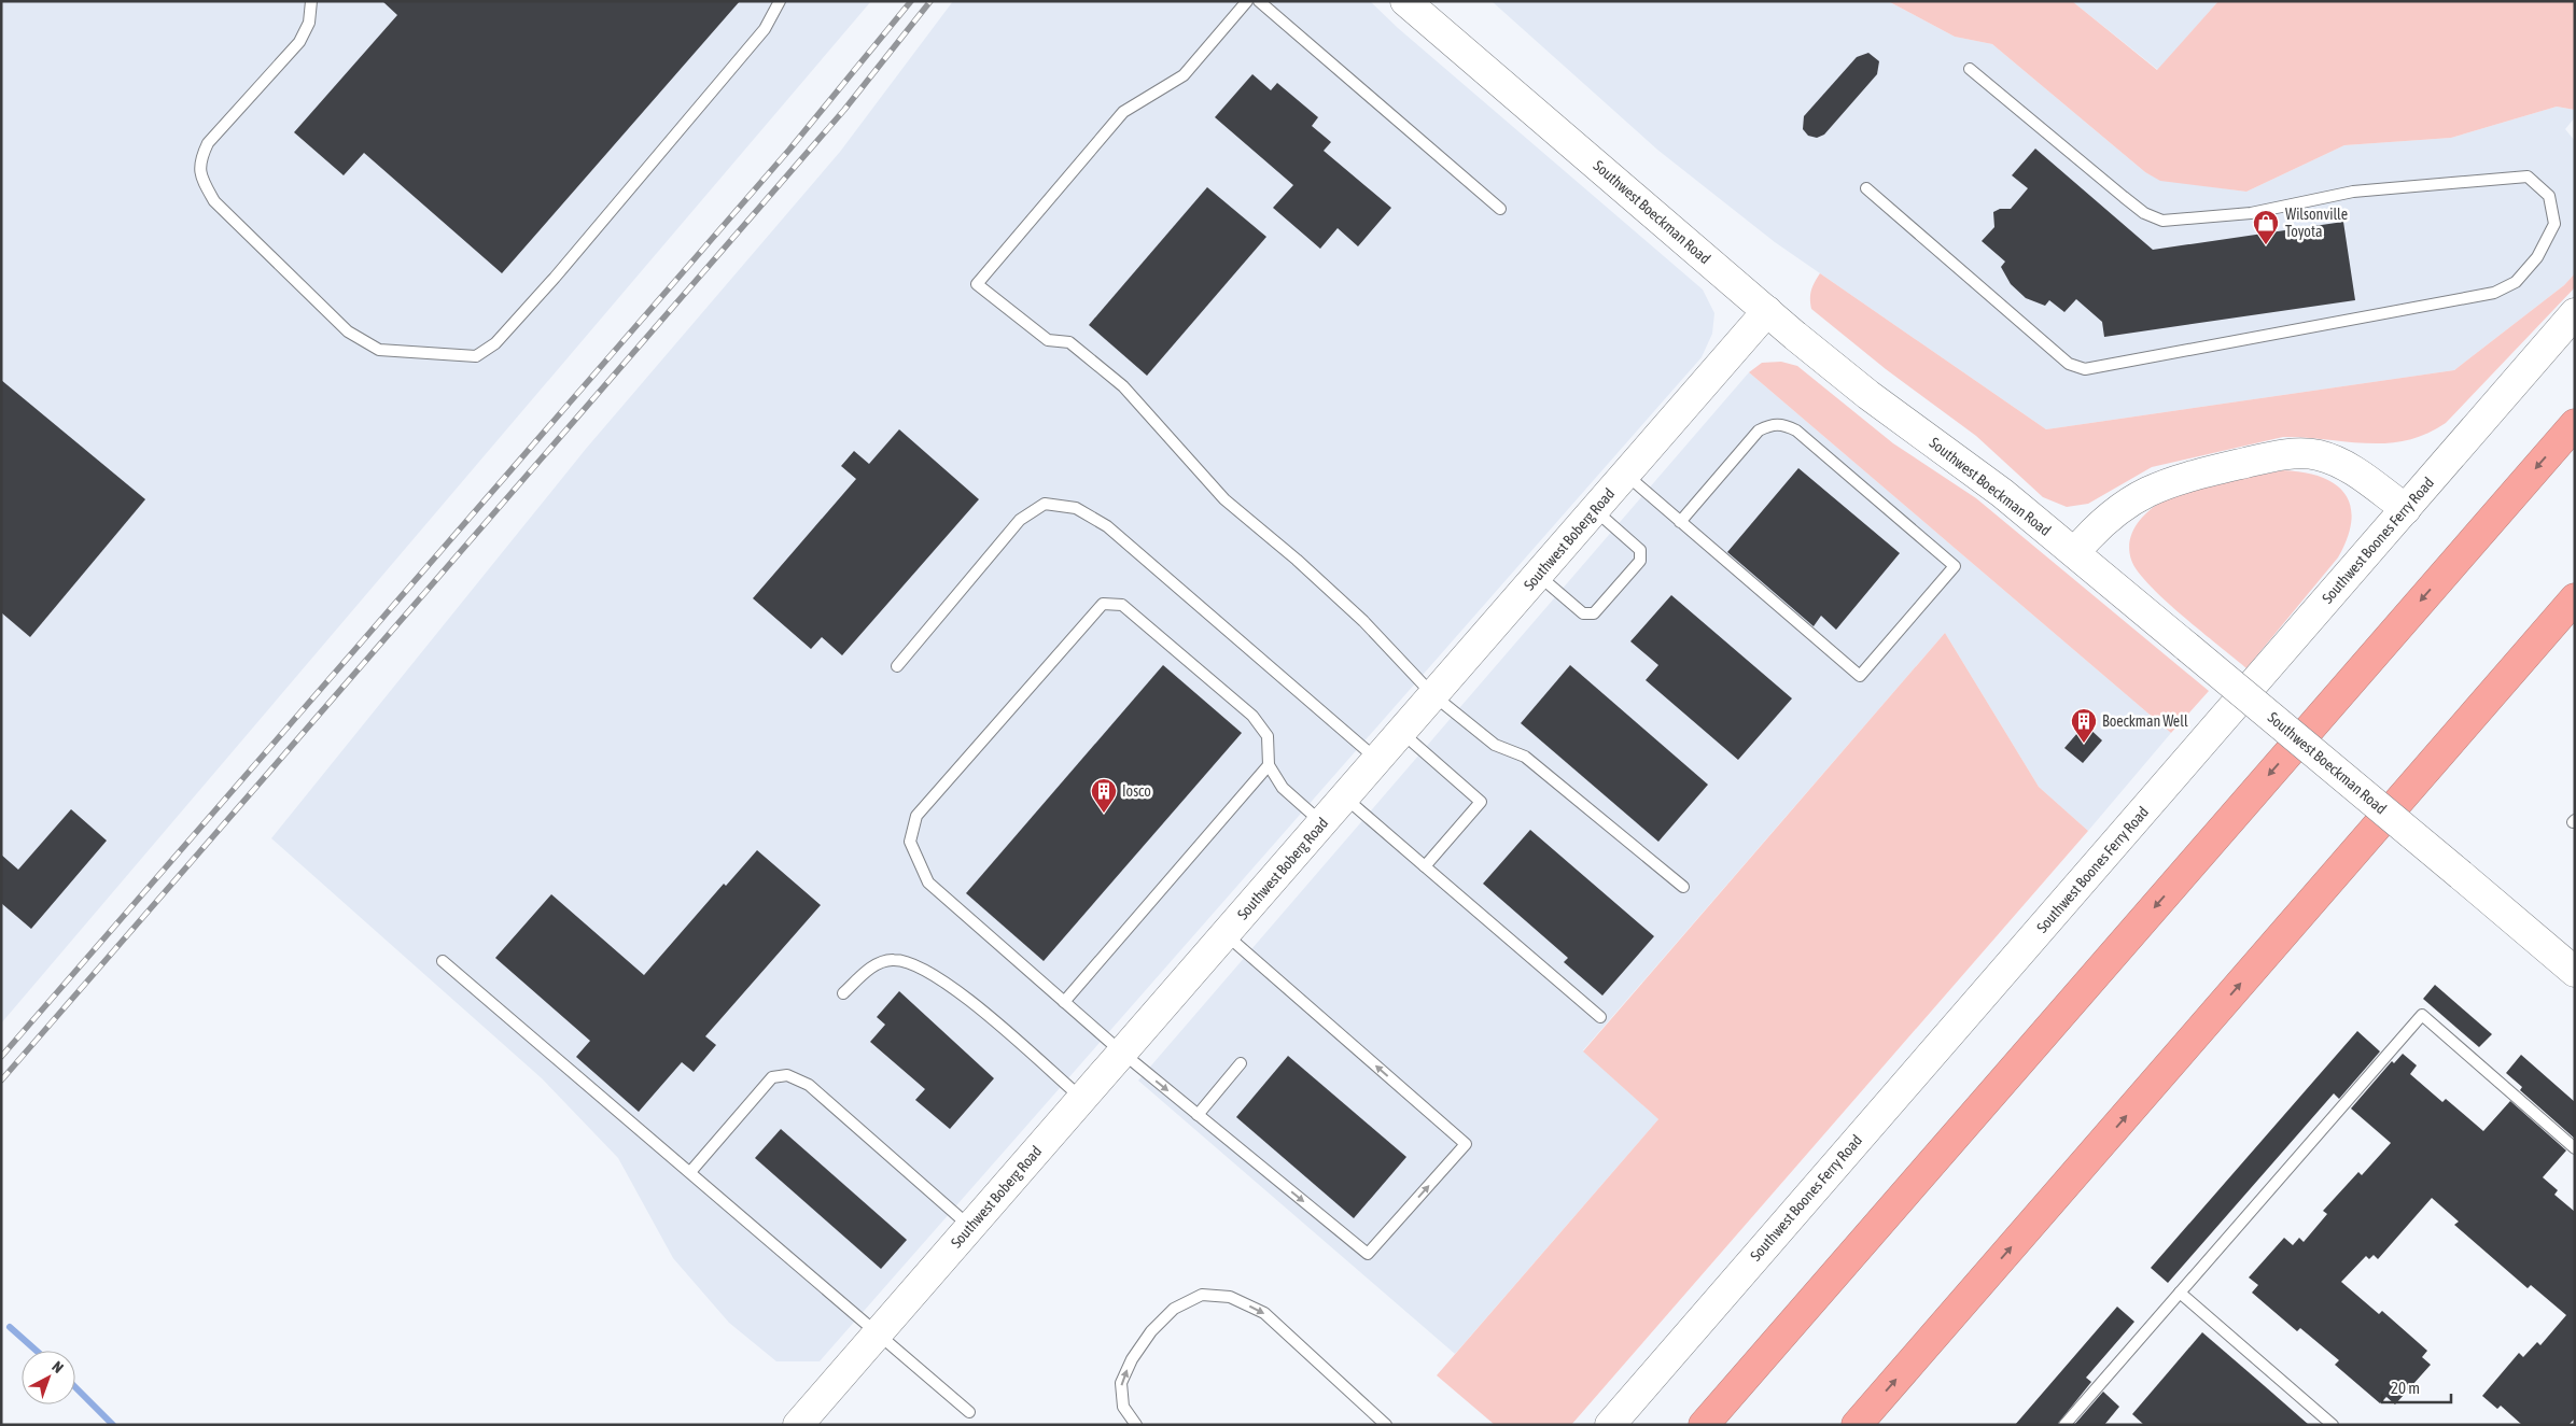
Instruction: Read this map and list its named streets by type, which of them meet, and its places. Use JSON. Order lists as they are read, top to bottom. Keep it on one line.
{"streets":{"street":["Southwest Boeckman Road","Southwest Boberg Road","Southwest Boones Ferry Road"]},"crossings":[["Southwest Boeckman Road","Southwest Boberg Road"]],"places":{"shop":["Wilsonville Toyota"],"building":["Boeckman Well","Iosco"]},"scale_bar":"20 m","north":"top right"}
